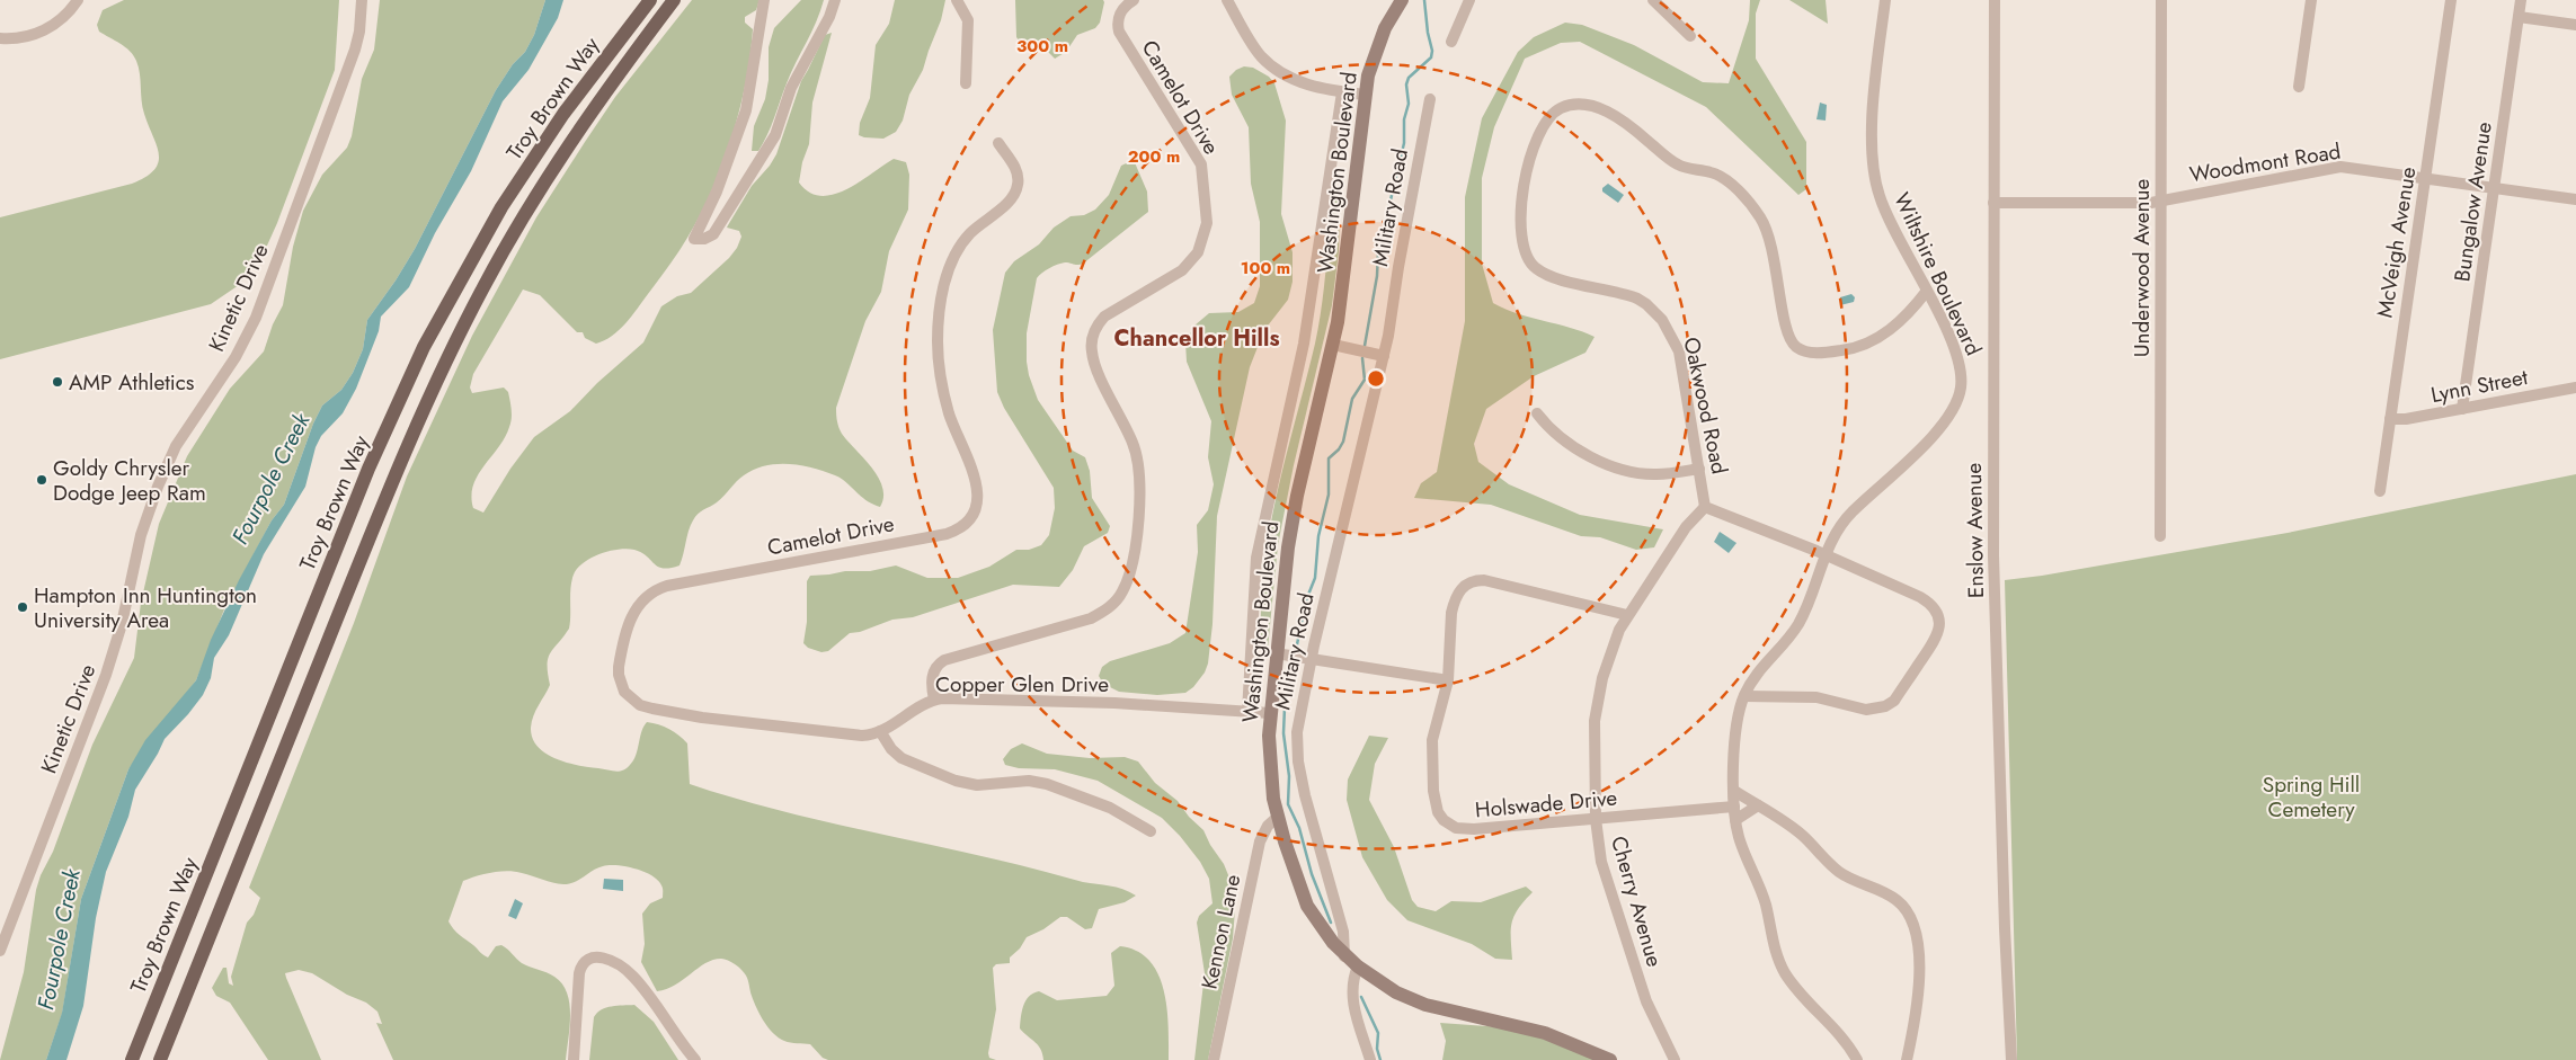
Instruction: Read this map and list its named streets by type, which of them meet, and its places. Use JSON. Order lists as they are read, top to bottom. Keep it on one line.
{"streets":{"main road":["Troy Brown Way"],"street":["Camelot Drive","Woodmont Road","Washington Boulevard","Bungalow Avenue","Military Road","McVeigh Avenue","Underwood Avenue","Wiltshire Boulevard","Kinetic Drive","Lynn Street","Oakwood Road","Enslow Avenue","Copper Glen Drive","Holswade Drive","Cherry Avenue","Kennon Lane"]},"crossings":[["Camelot Drive","Copper Glen Drive"],["Woodmont Road","Bungalow Avenue"],["Woodmont Road","McVeigh Avenue"],["Woodmont Road","Underwood Avenue"],["Woodmont Road","Enslow Avenue"],["Washington Boulevard","Military Road"],["Washington Boulevard","Copper Glen Drive"],["Washington Boulevard","Kennon Lane"],["Bungalow Avenue","Lynn Street"],["McVeigh Avenue","Lynn Street"],["Wiltshire Boulevard","Oakwood Road"],["Wiltshire Boulevard","Holswade Drive"],["Oakwood Road","Cherry Avenue"],["Holswade Drive","Cherry Avenue"]],"districts":["Chancellor Hills"],"water":["Fourpole Creek"],"parks":["Spring Hill Cemetery"],"places":["AMP Athletics","Goldy Chrysler Dodge Jeep Ram","Hampton Inn Huntington University Area"],"rings":["300 m","200 m","100 m"]}
